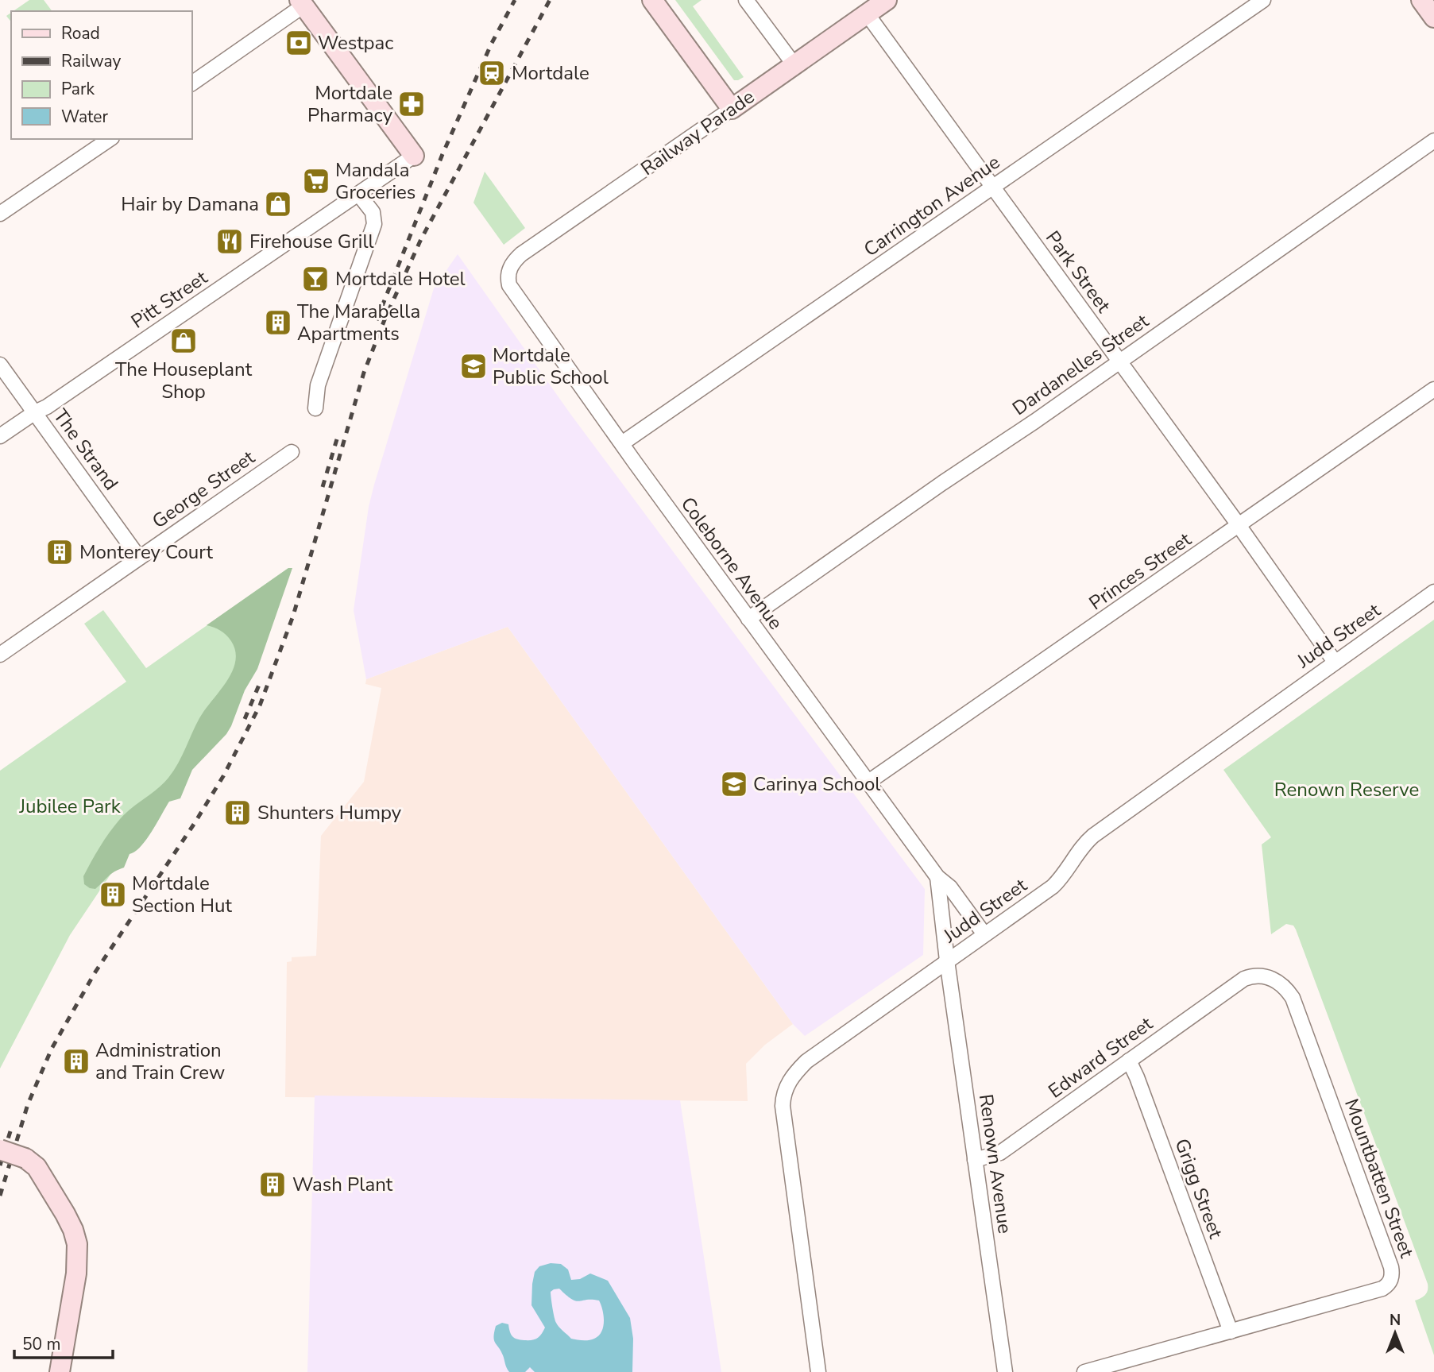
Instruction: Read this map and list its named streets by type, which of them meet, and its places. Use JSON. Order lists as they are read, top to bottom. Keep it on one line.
{"streets":{"street":["Railway Parade","Carrington Avenue","Park Street","Pitt Street","Dardanelles Street","The Strand","George Street","Coleborne Avenue","Princes Street","Judd Street","Edward Street","Renown Avenue","Mountbatten Street","Grigg Street"]},"crossings":[["Railway Parade","Park Street"],["Railway Parade","Coleborne Avenue"],["Carrington Avenue","Park Street"],["Carrington Avenue","Coleborne Avenue"],["Park Street","Dardanelles Street"],["Park Street","Princes Street"],["Park Street","Judd Street"],["Pitt Street","The Strand"],["Dardanelles Street","Coleborne Avenue"],["The Strand","George Street"],["Coleborne Avenue","Princes Street"],["Coleborne Avenue","Judd Street"],["Coleborne Avenue","Renown Avenue"],["Judd Street","Renown Avenue"],["Edward Street","Renown Avenue"],["Edward Street","Mountbatten Street"],["Edward Street","Grigg Street"],["Mountbatten Street","Grigg Street"]],"parks":["Renown Reserve","Jubilee Park"],"places":{"bank":["Westpac"],"station":["Mortdale"],"pharmacy":["Mortdale Pharmacy"],"supermarket":["Mandala Groceries"],"shop":["Hair by Damana","The Houseplant Shop"],"restaurant":["Firehouse Grill"],"bar":["Mortdale Hotel"],"building":["The Marabella Apartments","Monterey Court","Shunters Humpy","Mortdale Section Hut","Administration and Train Crew","Wash Plant"],"school or university":["Mortdale Public School","Carinya School"]},"legend":["Road","Railway","Park","Water"],"scale_bar":"50 m","north":"top"}
